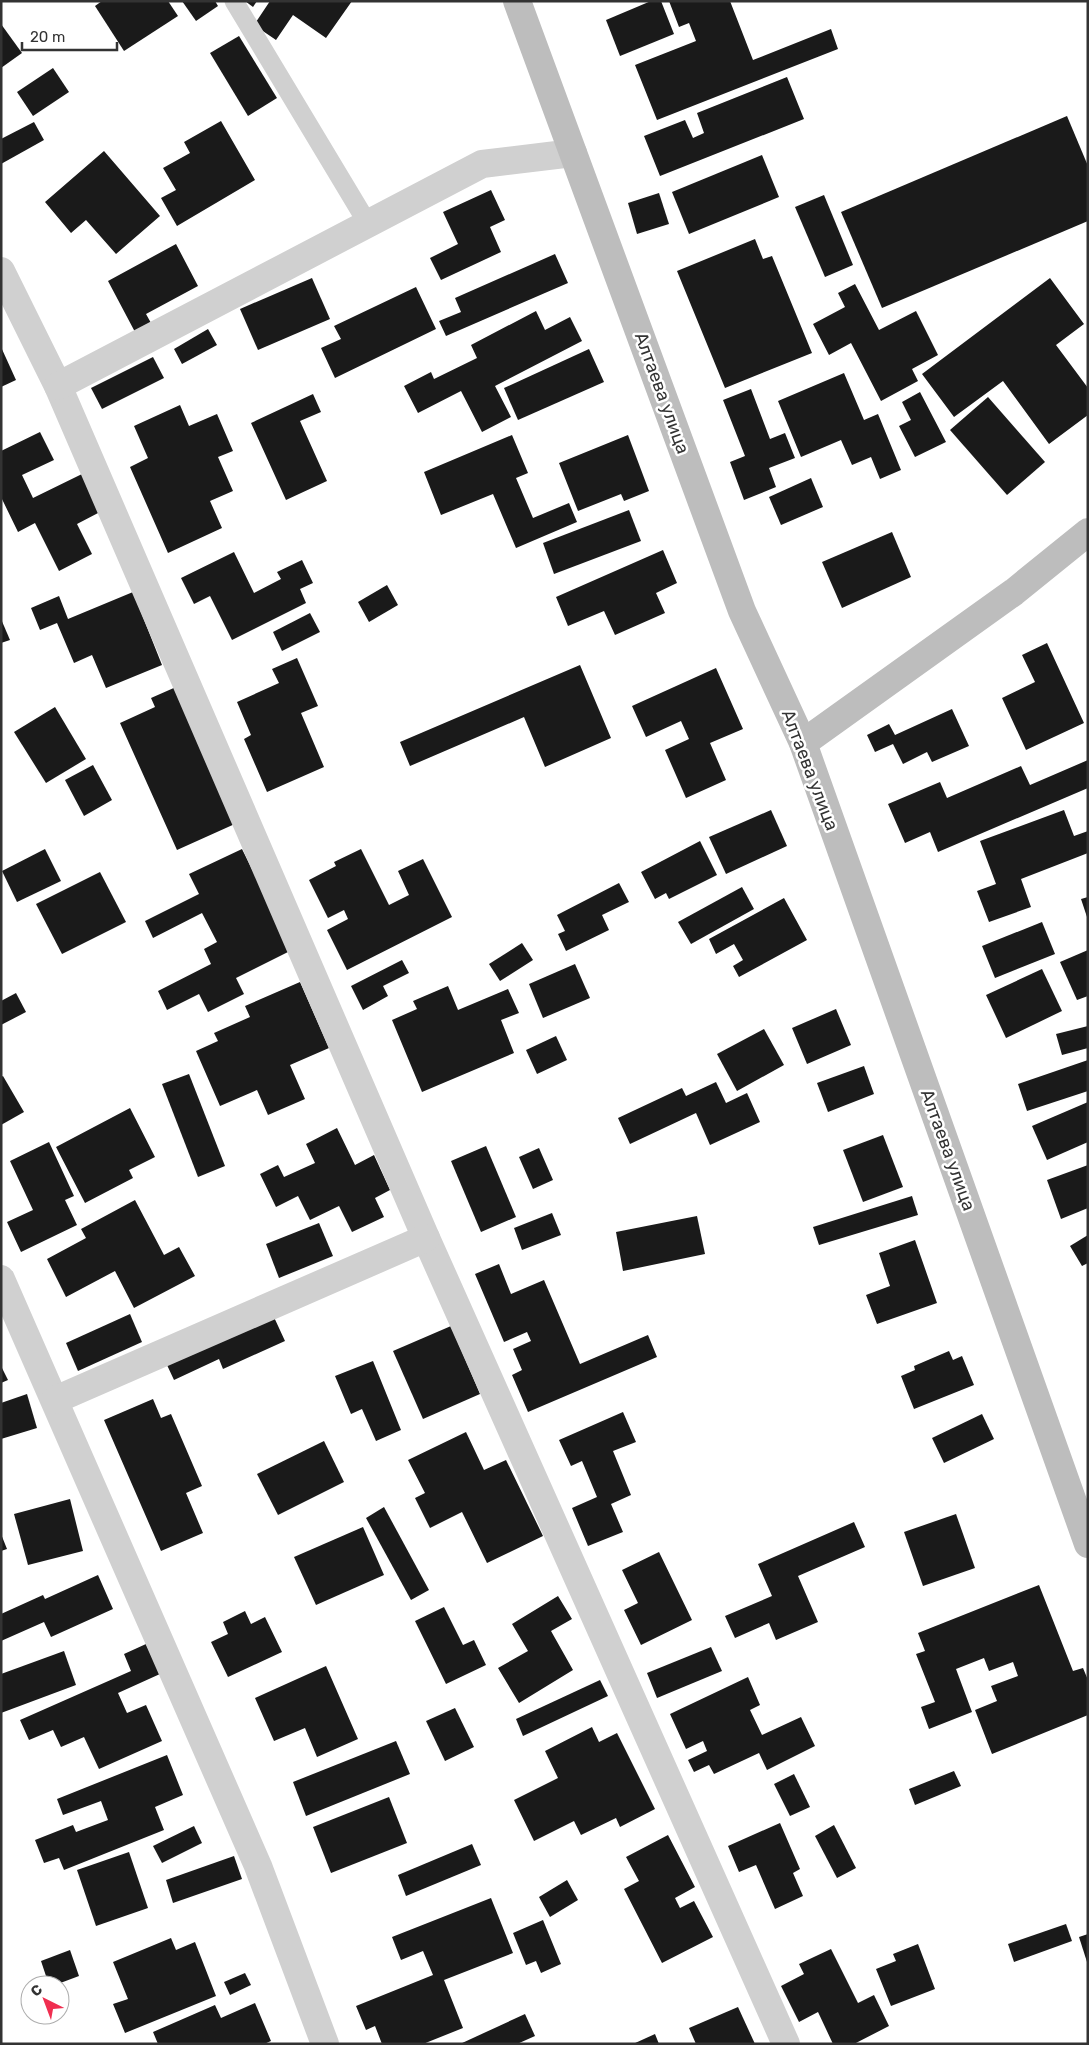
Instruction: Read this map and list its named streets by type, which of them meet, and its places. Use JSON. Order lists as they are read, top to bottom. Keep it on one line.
{"streets":{"street":["Алтаева улица"]},"scale_bar":"20 m","north":"top left"}
